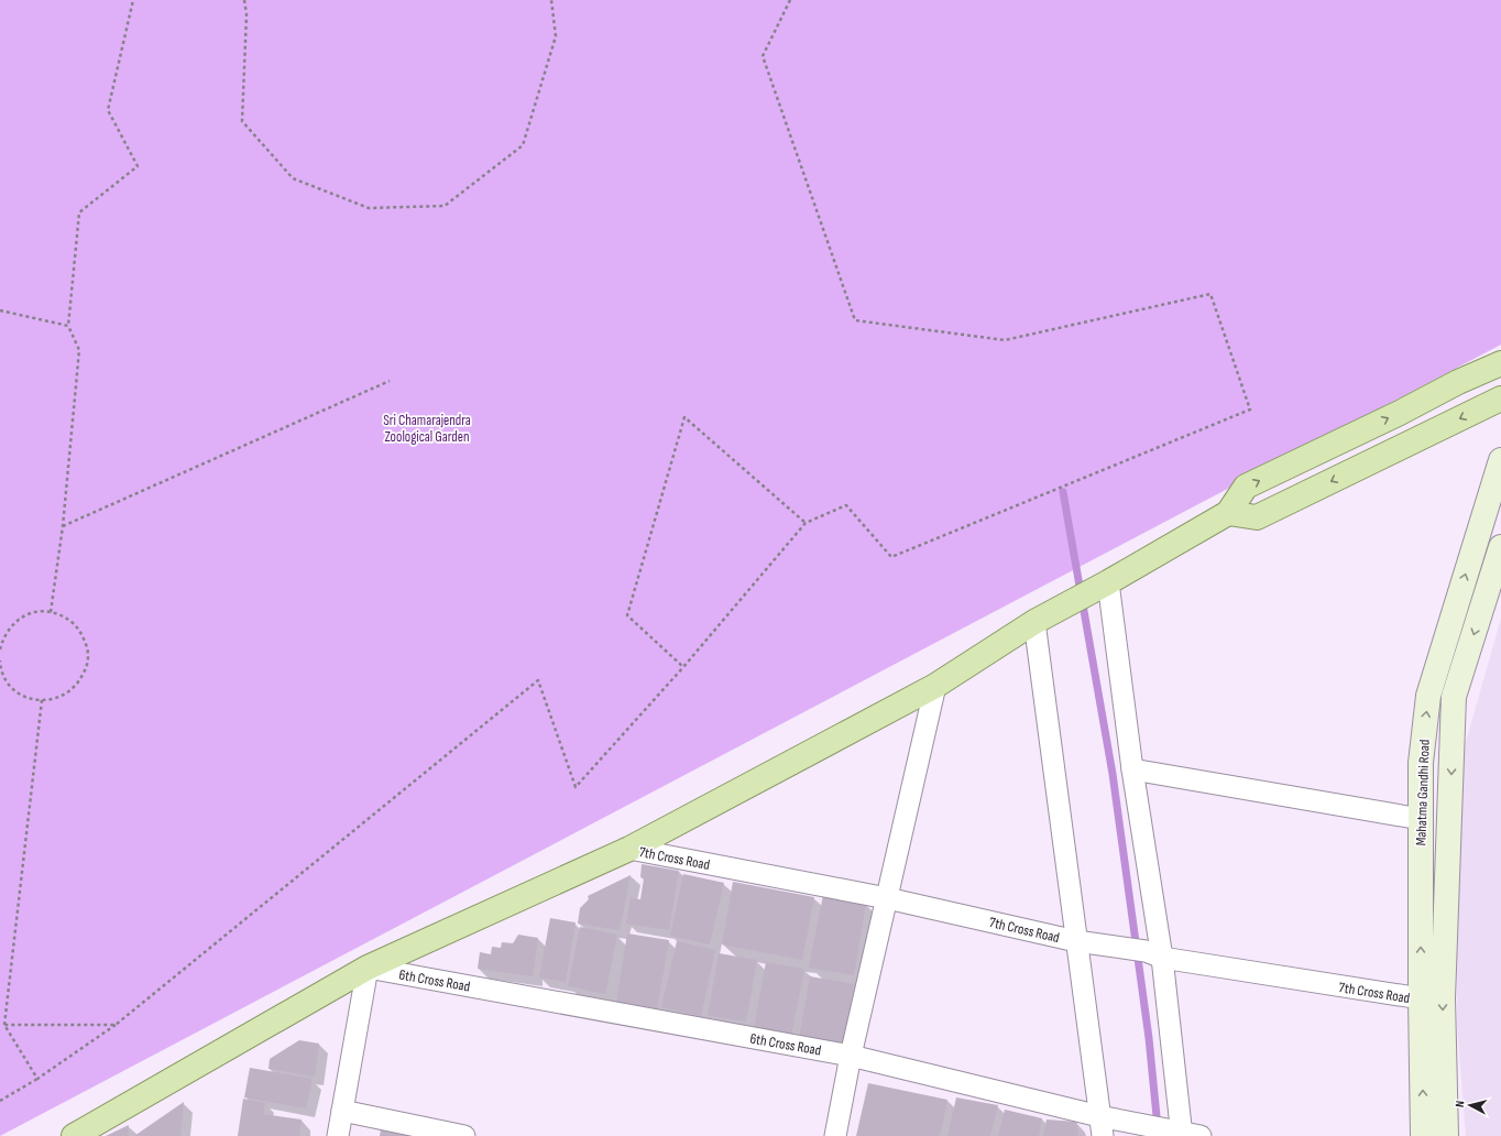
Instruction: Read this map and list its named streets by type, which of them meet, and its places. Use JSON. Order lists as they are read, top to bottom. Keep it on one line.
{"streets":{"main road":["Mahatma Gandhi Road"],"street":["7th Cross Road","6th Cross Road"]},"crossings":[["Mahatma Gandhi Road","7th Cross Road"]],"parks":["Sri Chamarajendra Zoological Garden"],"north":"left"}
